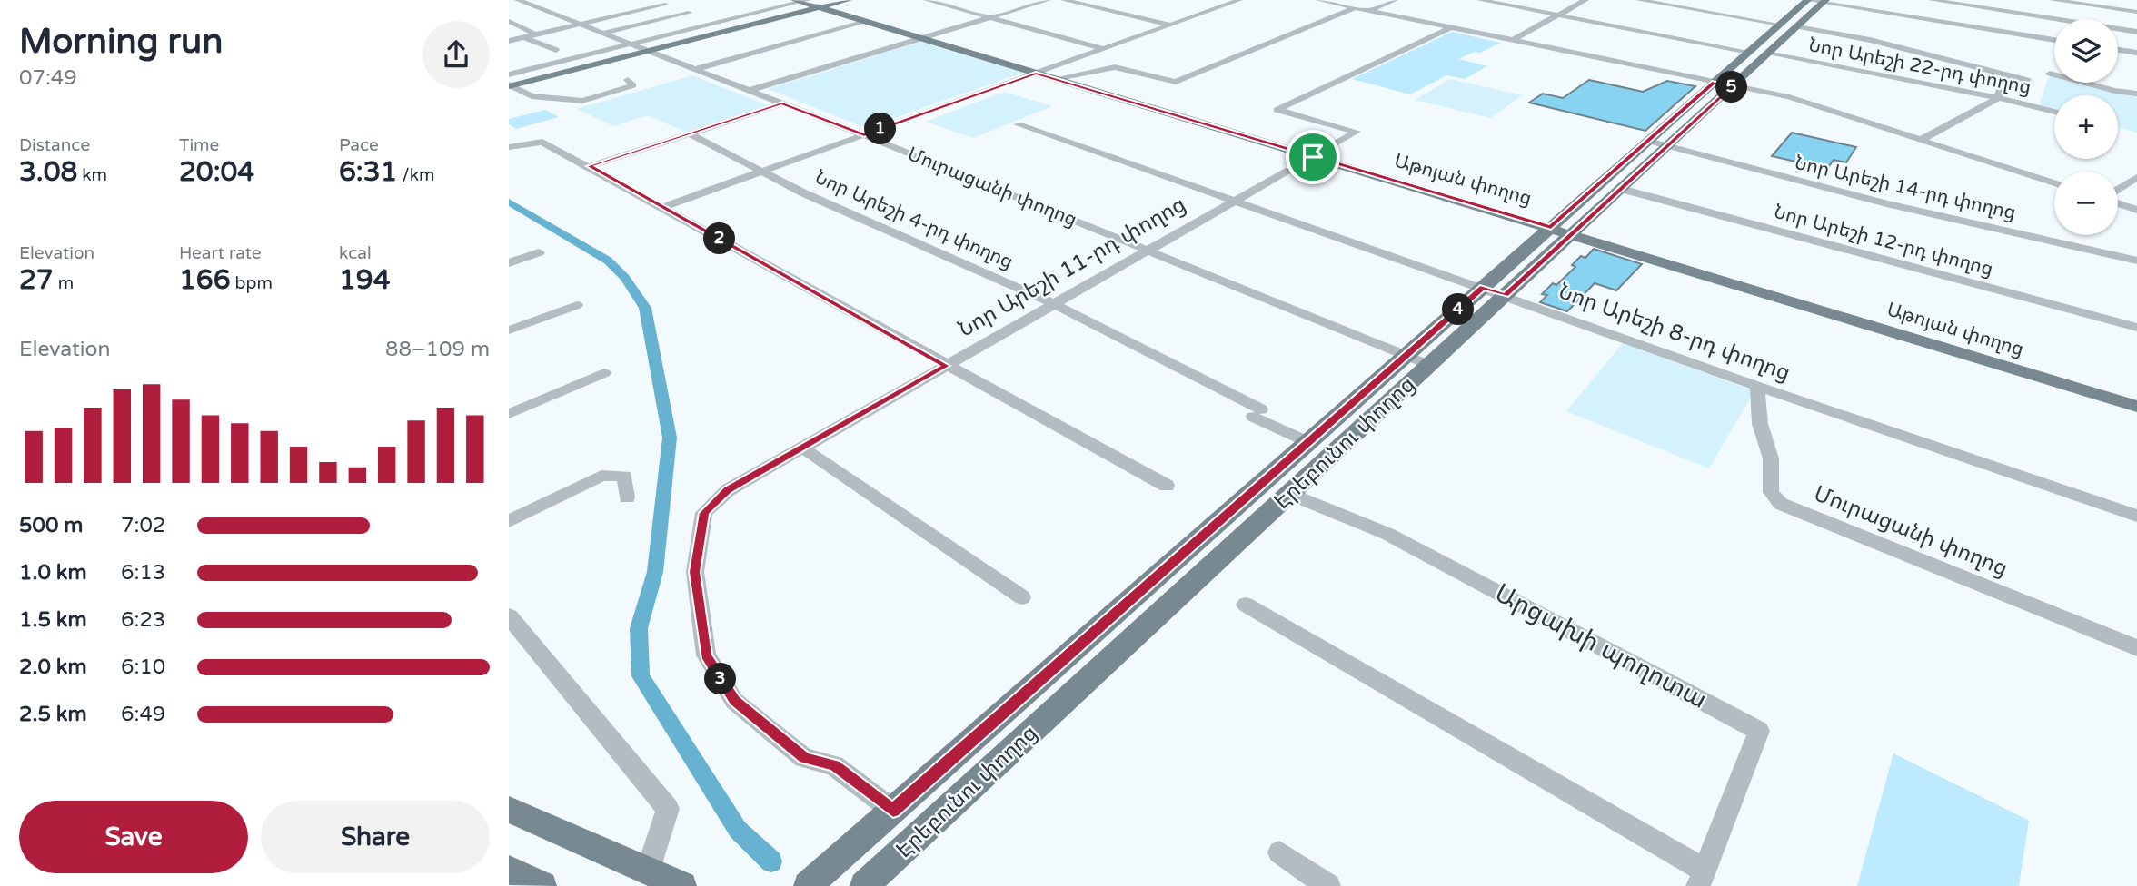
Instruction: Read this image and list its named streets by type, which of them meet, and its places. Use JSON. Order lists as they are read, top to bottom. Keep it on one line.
{"streets":{"main road":["Աթոյան փողոց","Էրեբունու փողոց"],"street":["Նոր Արեշի 22-րդ փողոց","Մուրացանի փողոց","Նոր Արեշի 14-րդ փողոց","Նոր Արեշի 4-րդ փողոց","Նոր Արեշի 12-րդ փողոց","Նոր Արեշի 11-րդ փողոց","Նոր Արեշի 8-րդ փողոց","Արցախի պողոտա"]},"crossings":[["Նոր Արեշի 22-րդ փողոց","Էրեբունու փողոց"],["Աթոյան փողոց","Նոր Արեշի 11-րդ փողոց"],["Աթոյան փողոց","Էրեբունու փողոց"],["Մուրացանի փողոց","Նոր Արեշի 11-րդ փողոց"],["Մուրացանի փողոց","Նոր Արեշի 8-րդ փողոց"],["Մուրացանի փողոց","Էրեբունու փողոց"],["Նոր Արեշի 14-րդ փողոց","Էրեբունու փողոց"],["Նոր Արեշի 4-րդ փողոց","Նոր Արեշի 11-րդ փողոց"],["Նոր Արեշի 4-րդ փողոց","Էրեբունու փողոց"],["Նոր Արեշի 12-րդ փողոց","Էրեբունու փողոց"],["Նոր Արեշի 11-րդ փողոց","Նոր Արեշի 8-րդ փողոց"],["Նոր Արեշի 11-րդ փողոց","Էրեբունու փողոց"],["Նոր Արեշի 8-րդ փողոց","Էրեբունու փողոց"],["Էրեբունու փողոց","Արցախի պողոտա"]],"page":{"heading":["Morning run","07:49"],"map_buttons":["+","−"],"pins":["5","1","2","4","3"],"stats":[["Distance","3.08 km"],["Time","20:04"],["Pace","6:31 /km"],["Elevation","27 m"],["Heart rate","166 bpm"],["kcal","194"]],"chart":["Elevation","88–109 m"],"list":[{"name":"500 m","note":"7:02"},{"name":"1.0 km","note":"6:13"},{"name":"1.5 km","note":"6:23"},{"name":"2.0 km","note":"6:10"},{"name":"2.5 km","note":"6:49"}],"buttons":["Save","Share"]}}
